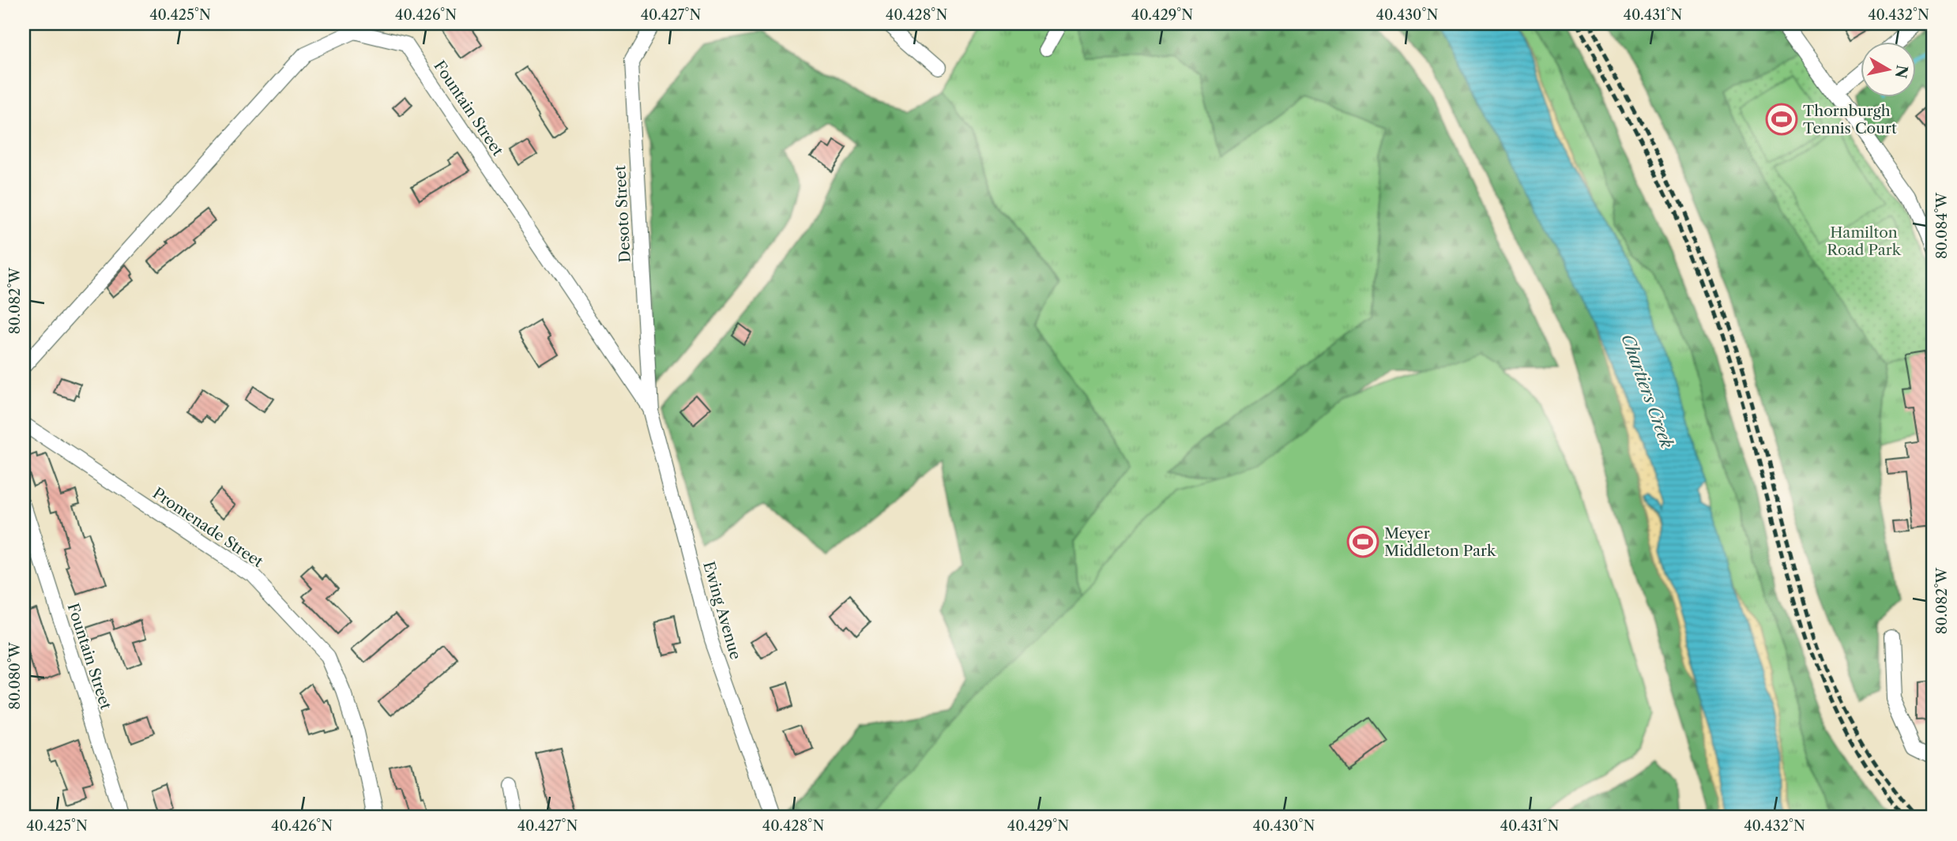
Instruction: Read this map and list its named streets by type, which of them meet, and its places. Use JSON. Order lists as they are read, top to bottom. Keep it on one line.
{"streets":{"street":["Fountain Street","Desoto Street","Promenade Street","Ewing Avenue"]},"crossings":[["Fountain Street","Desoto Street"],["Fountain Street","Ewing Avenue"],["Desoto Street","Ewing Avenue"]],"water":["Chartiers Creek"],"parks":["Hamilton Road Park"],"places":{"sports":["Thornburgh Tennis Court","Meyer Middleton Park"]},"north":"right","coordinates":["40.425°N","40.426°N","40.427°N","40.428°N","40.429°N","40.430°N","40.431°N","40.432°N","80.084°W","80.082°W","80.080°W"]}
